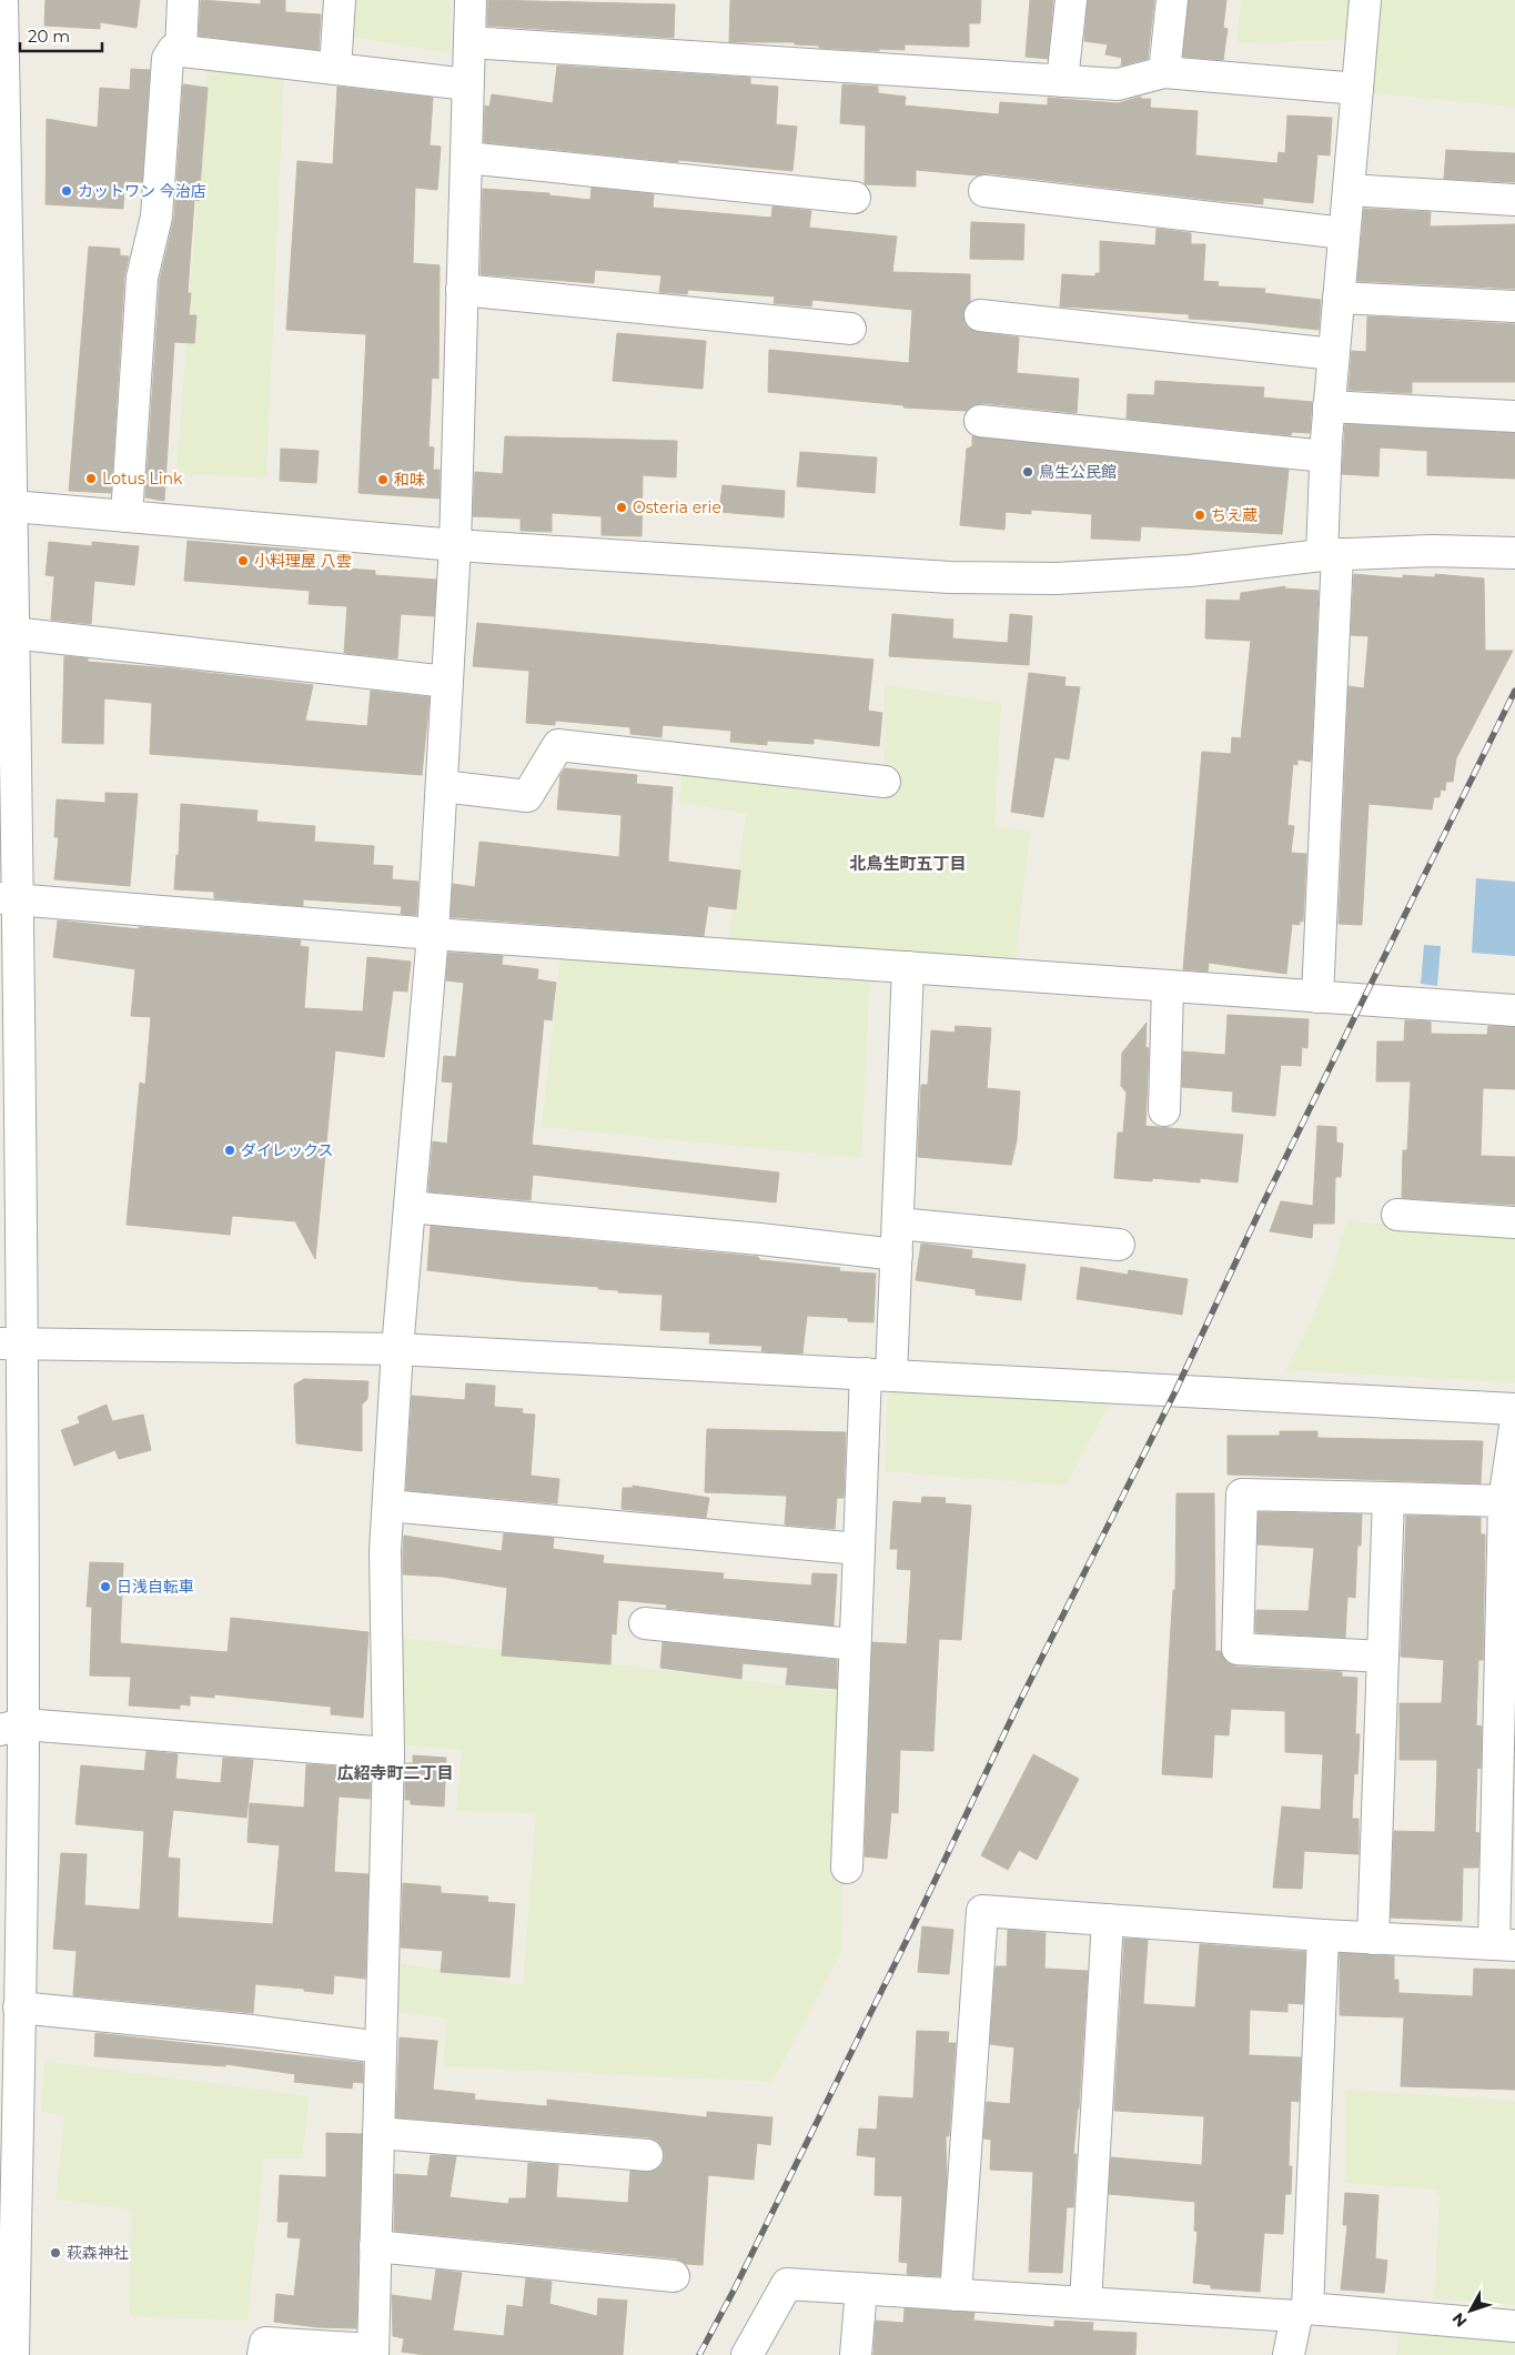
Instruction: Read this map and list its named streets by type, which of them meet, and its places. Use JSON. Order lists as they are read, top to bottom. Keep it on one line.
{"districts":["北鳥生町五丁目","広紹寺町二丁目"],"places":["カットワン 今治店","鳥生公民館","Lotus Link","和味","Osteria erie","ちえ蔵","小料理屋 八雲","ダイレックス","日浅自転車","萩森神社"],"scale_bar":"20 m","north":"bottom left"}
